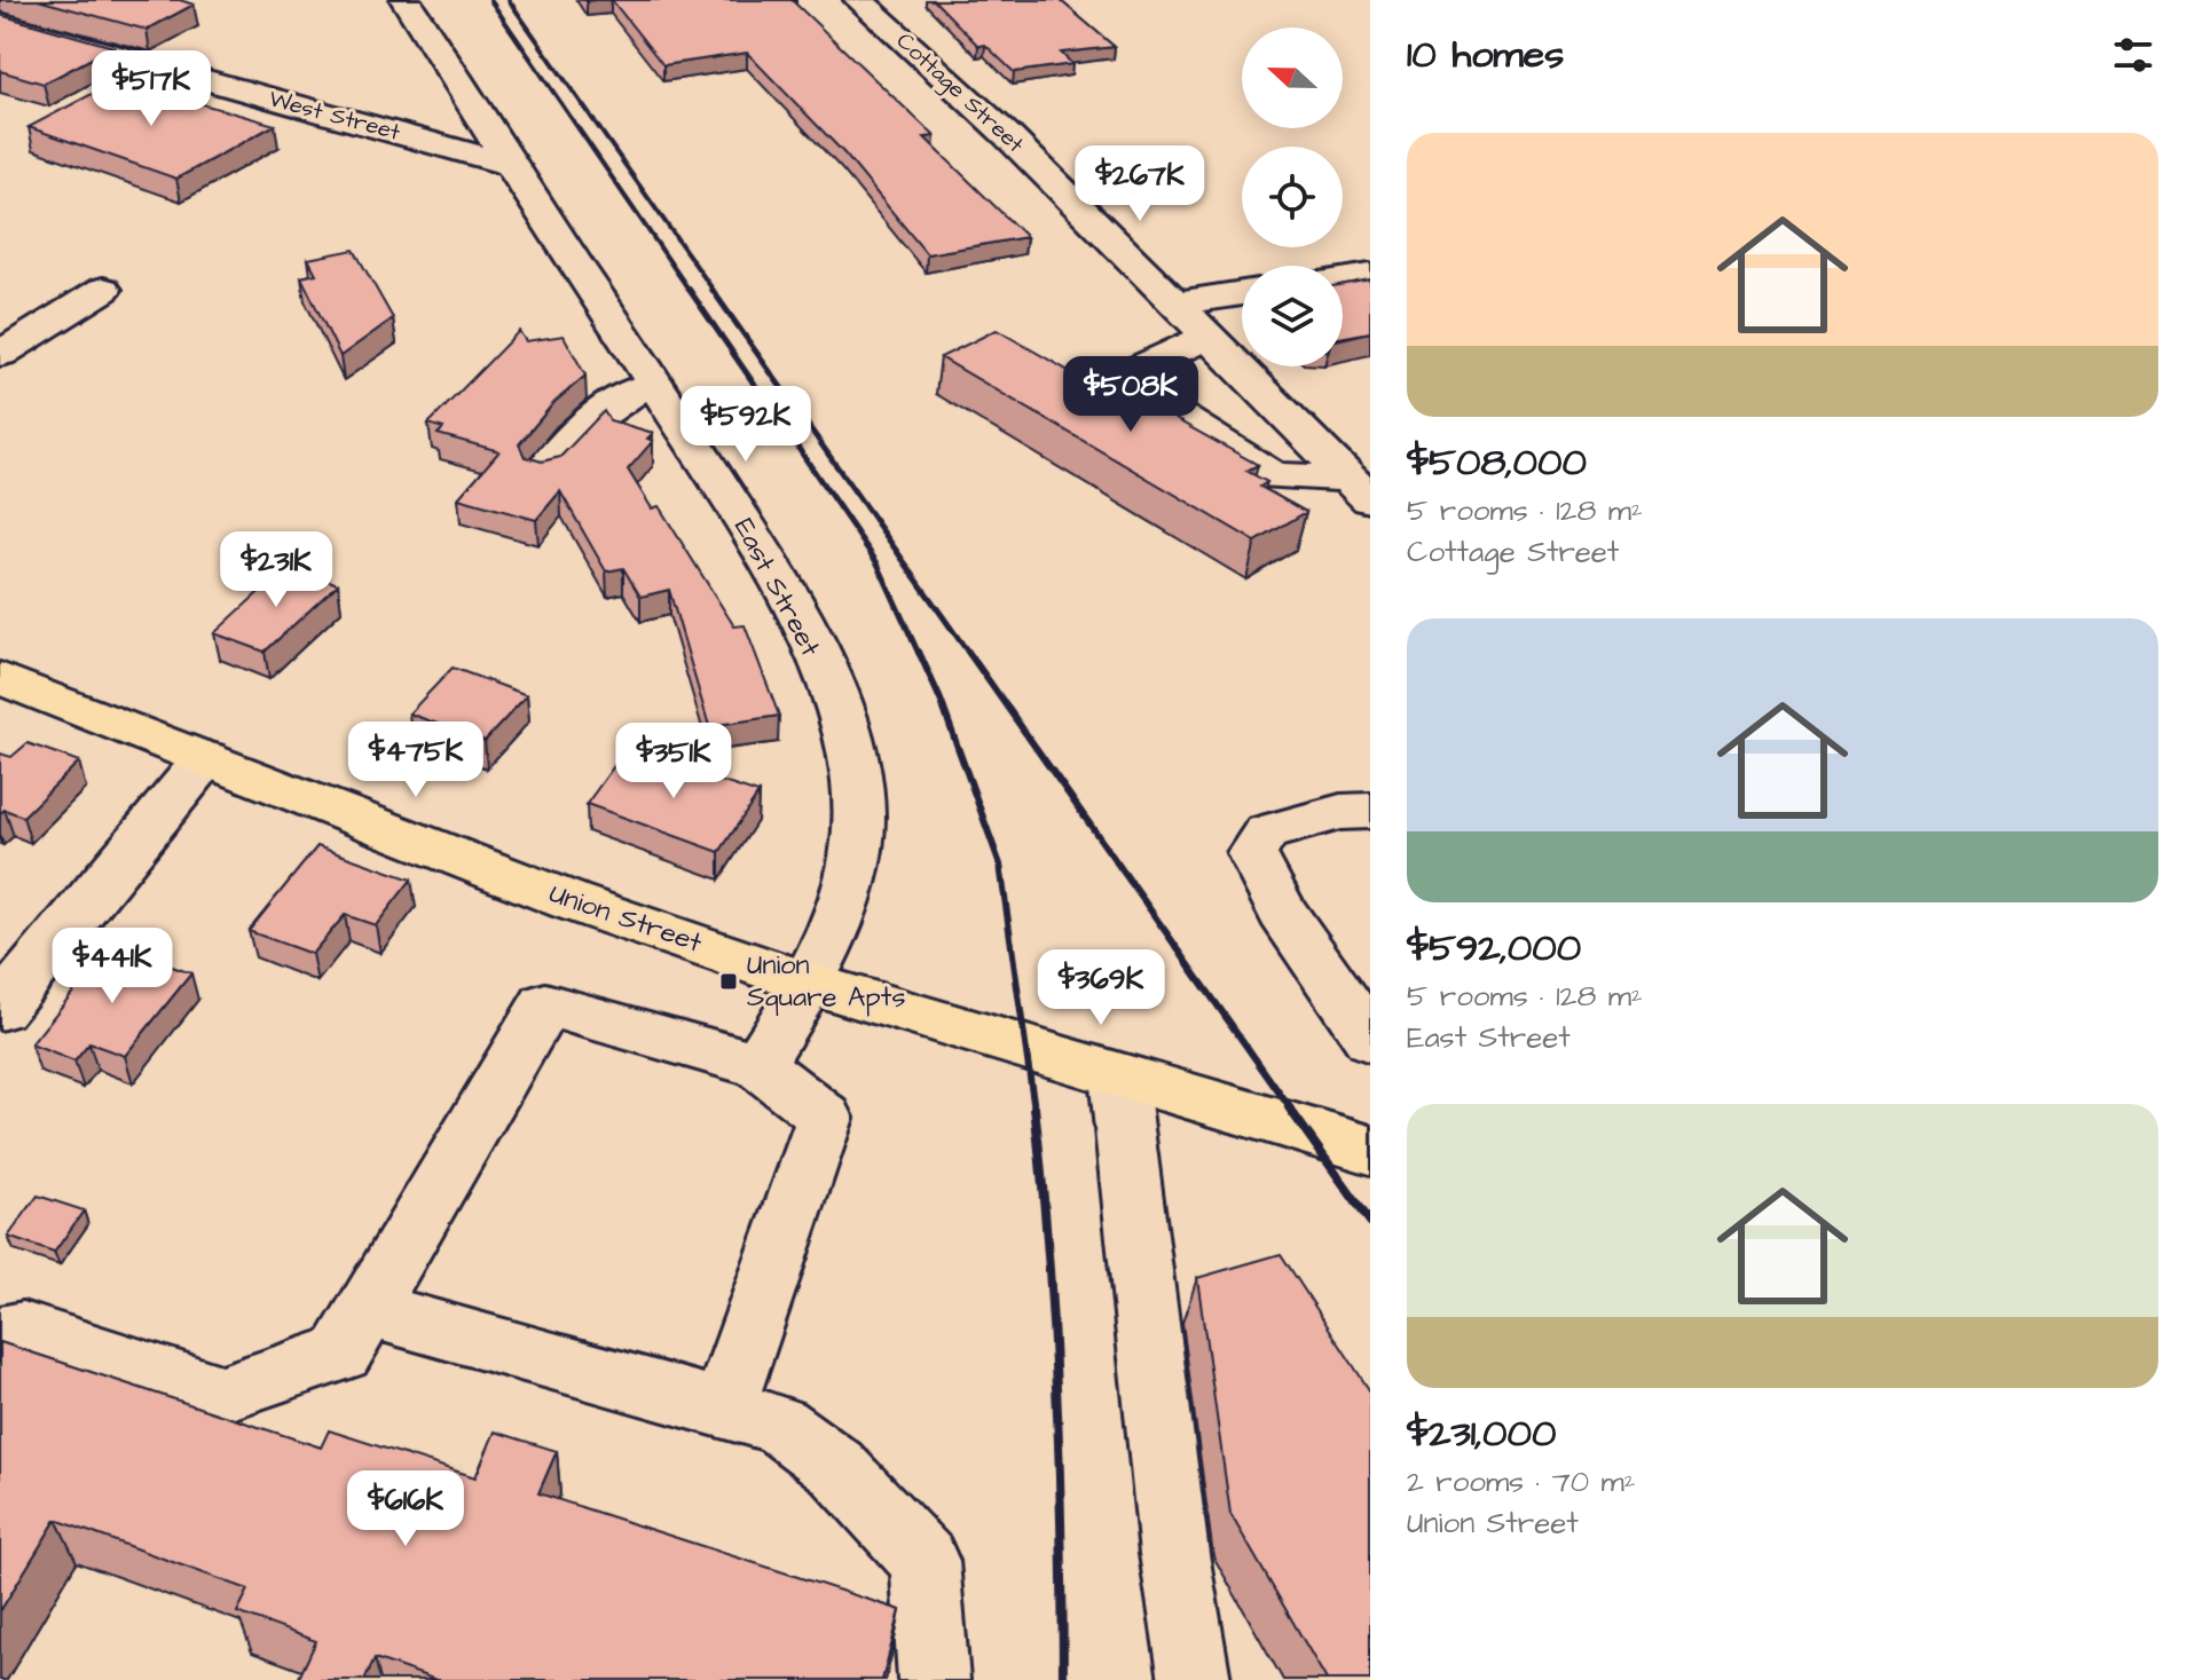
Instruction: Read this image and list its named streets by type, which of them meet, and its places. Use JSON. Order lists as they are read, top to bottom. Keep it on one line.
{"streets":{"main road":["Union Street"],"street":["Cottage Street","West Street","East Street"]},"crossings":[["West Street","East Street"],["East Street","Union Street"]],"places":{"transit":["Union Square Apts"]},"north":"left","page":{"heading":"10 homes","price":["$517K","$267K","$508K","$592K","$231K","$475K","$351K","$441K","$369K","$616K"],"list":[{"name":"$508,000","note":"5 rooms · 128 m² · Cottage Street"},{"name":"$592,000","note":"5 rooms · 128 m² · East Street"},{"name":"$231,000","note":"2 rooms · 70 m² · Union Street"}]}}
